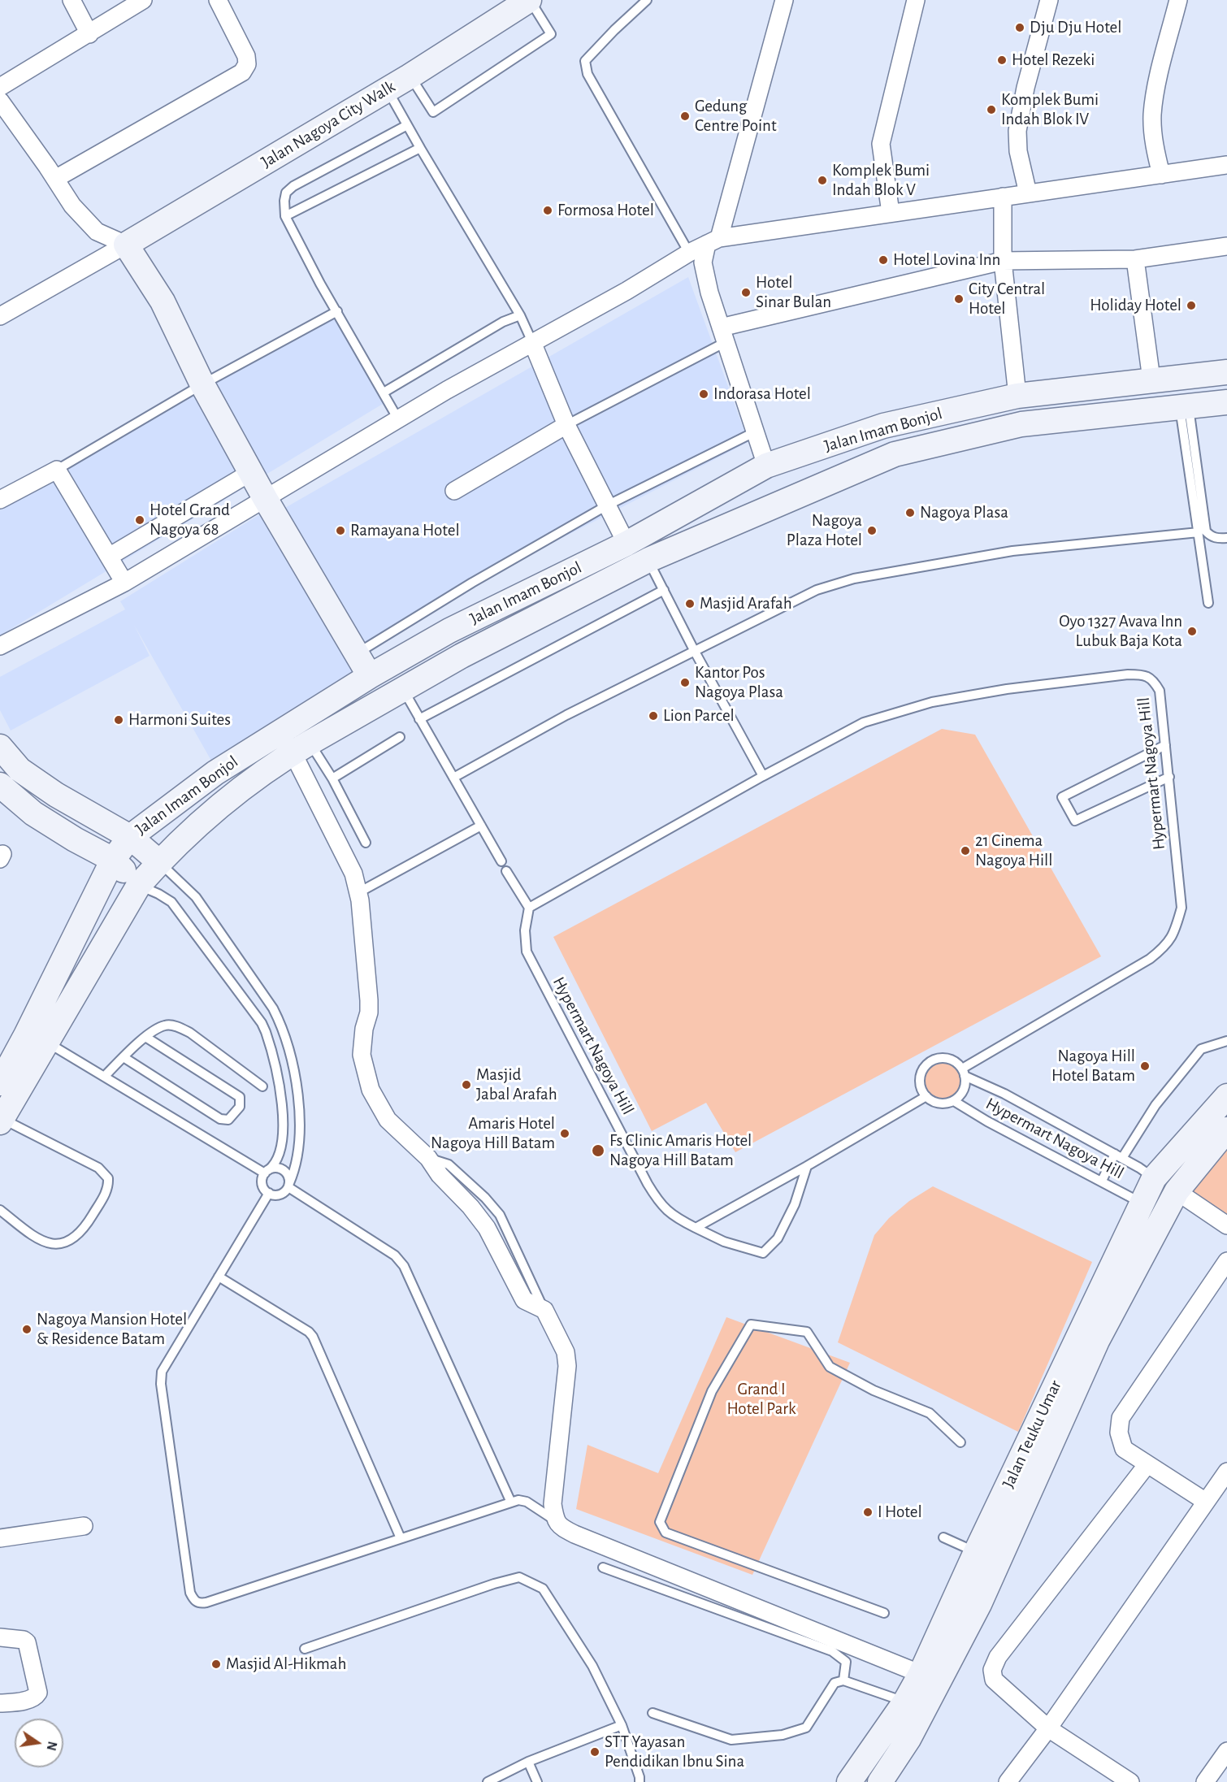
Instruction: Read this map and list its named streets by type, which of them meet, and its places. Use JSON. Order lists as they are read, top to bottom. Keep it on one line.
{"streets":{"main road":["Jalan Nagoya City Walk","Jalan Imam Bonjol","Jalan Teuku Umar"],"lane":["Hypermart Nagoya Hill"]},"crossings":[["Hypermart Nagoya Hill","Jalan Teuku Umar"]],"parks":["Grand I Hotel Park"],"places":["Dju Dju Hotel","Hotel Rezeki","Komplek Bumi Indah Blok IV","Gedung Centre Point","Komplek Bumi Indah Blok V","Formosa Hotel","Hotel Lovina Inn","Hotel Sinar Bulan","City Central Hotel","Holiday Hotel","Indorasa Hotel","Nagoya Plasa","Hotel Grand Nagoya 68","Ramayana Hotel","Nagoya Plaza Hotel","Masjid Arafah","Oyo 1327 Avava Inn Lubuk Baja Kota","Kantor Pos Nagoya Plasa","Lion Parcel","Harmoni Suites","21 Cinema Nagoya Hill","Nagoya Hill Hotel Batam","Masjid Jabal Arafah","Amaris Hotel Nagoya Hill Batam","Fs Clinic Amaris Hotel Nagoya Hill Batam","Nagoya Mansion Hotel & Residence Batam","I Hotel","Masjid Al-Hikmah","STT Yayasan Pendidikan Ibnu Sina"],"north":"right"}
